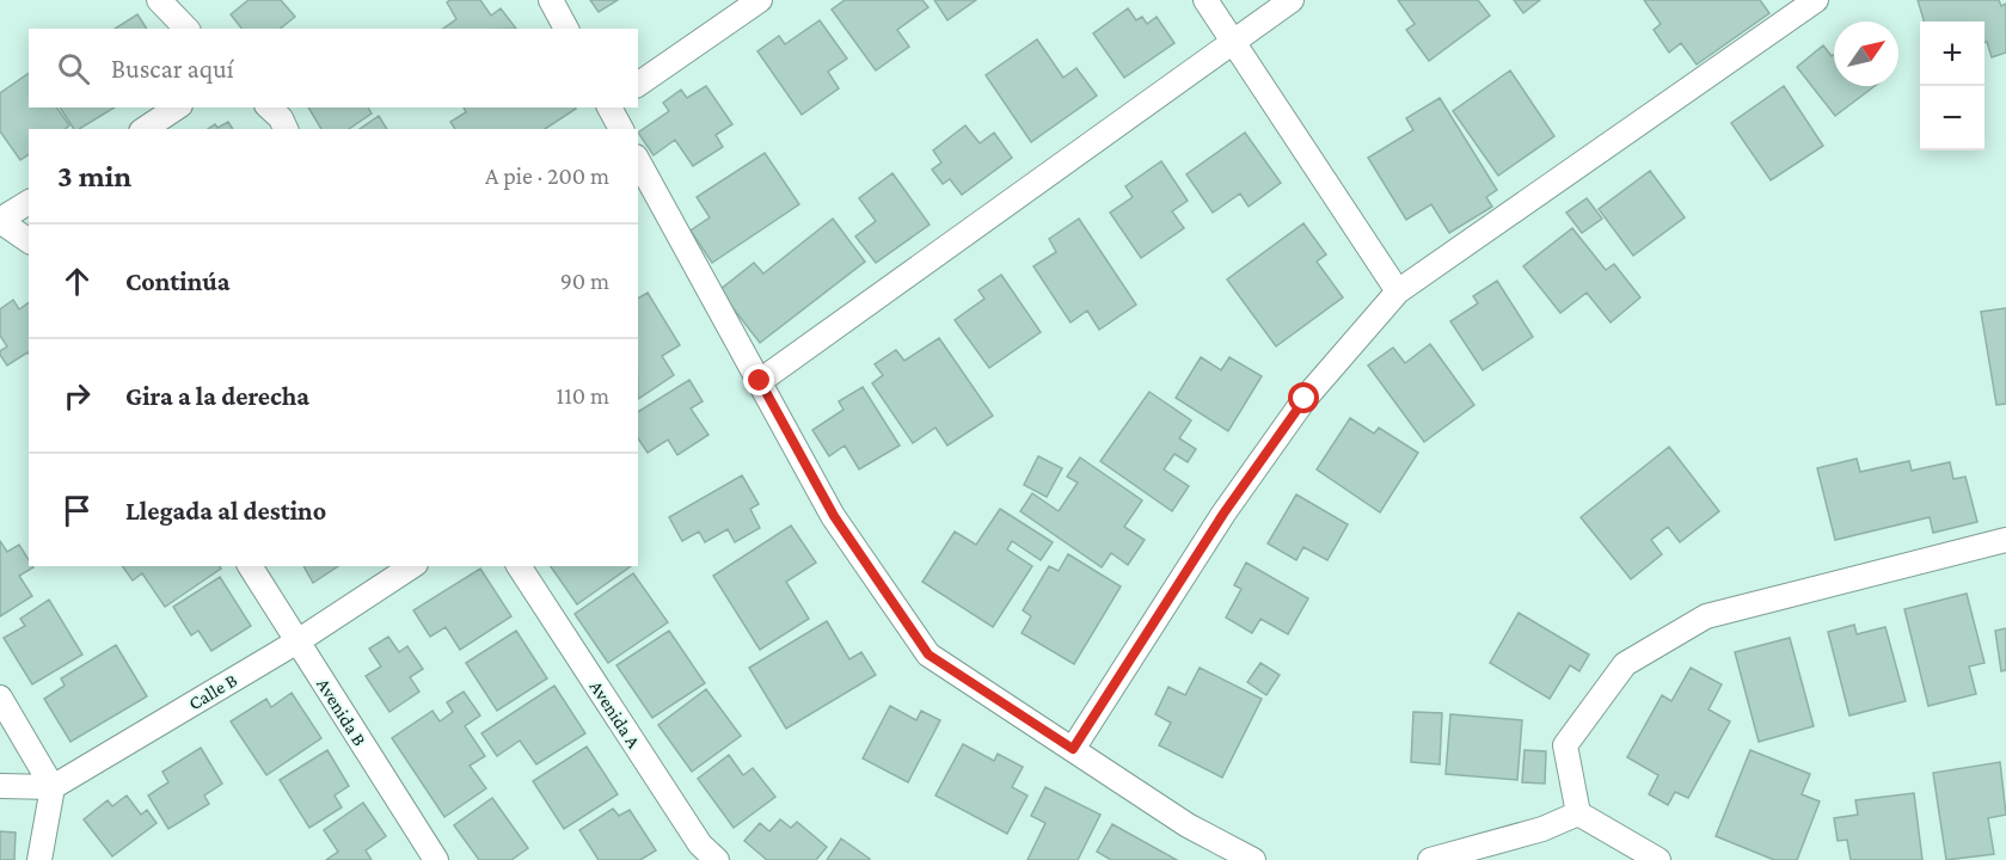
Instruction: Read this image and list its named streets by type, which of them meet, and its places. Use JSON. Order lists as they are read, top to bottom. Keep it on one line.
{"streets":{"street":["Calle B","Avenida B","Avenida A"]},"crossings":[["Calle B","Avenida B"]],"north":"top right","page":{"map_buttons":["+","−"],"search":"Buscar aquí","heading":["3 min","A pie · 200 m"],"list":[["Continúa","90 m"],["Gira a la derecha","110 m"],"Llegada al destino"]}}
